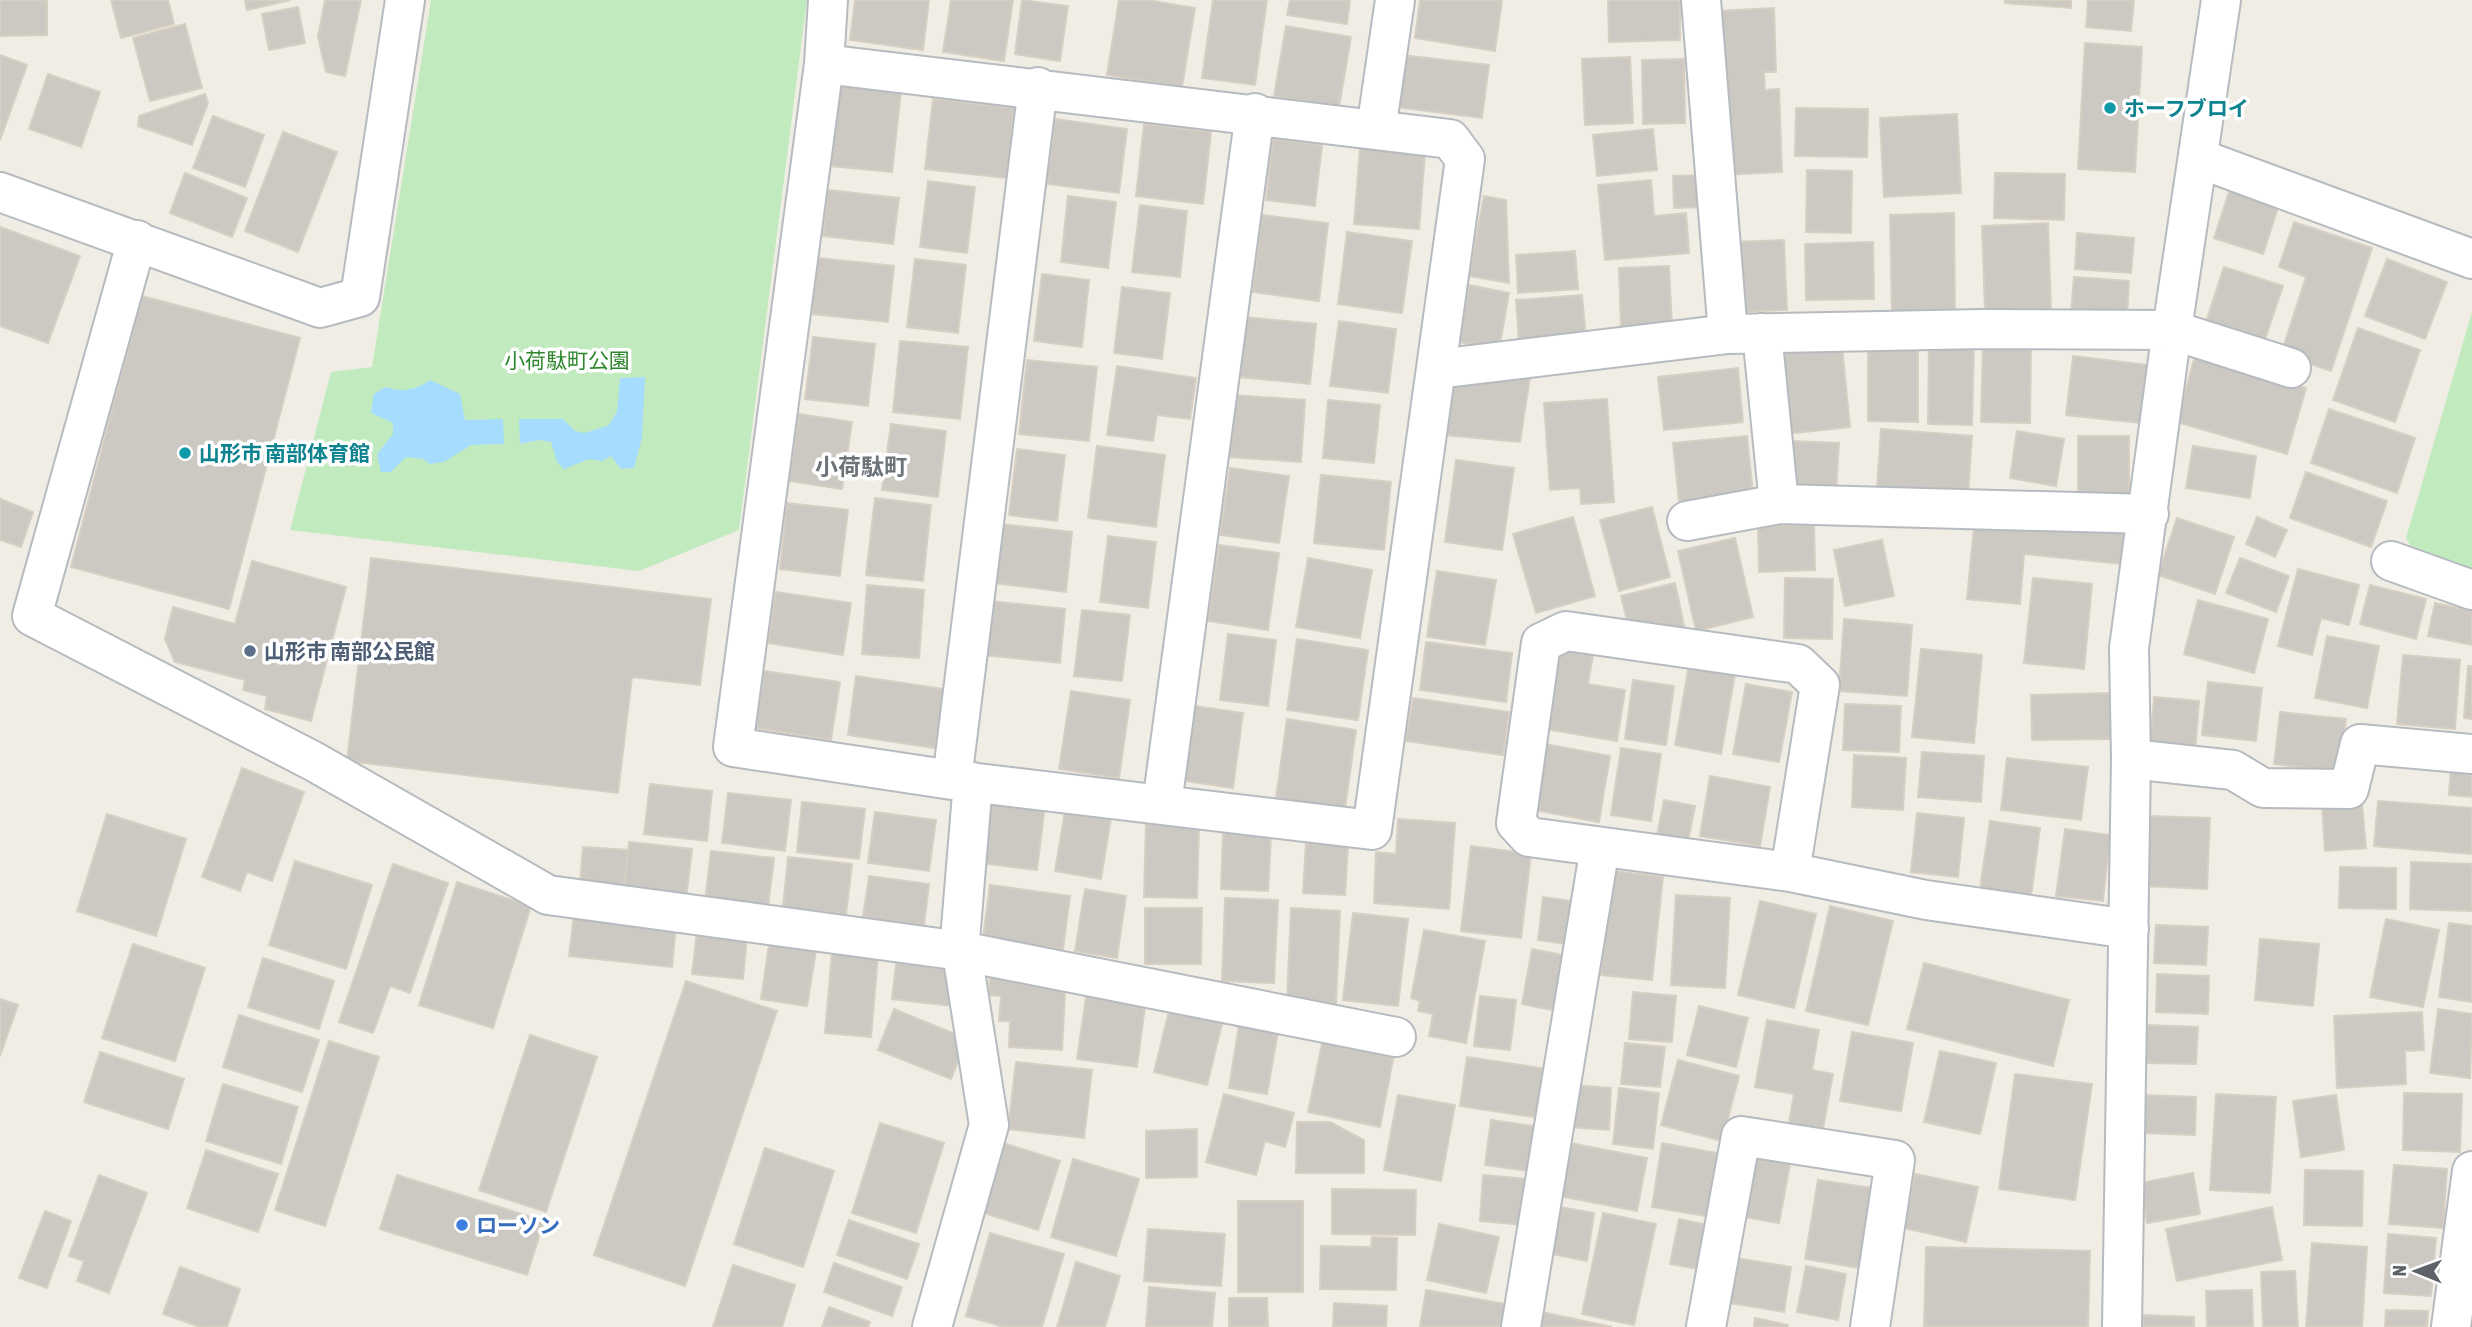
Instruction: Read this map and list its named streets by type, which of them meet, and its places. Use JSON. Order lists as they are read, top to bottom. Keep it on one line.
{"districts":["小荷駄町"],"parks":["小荷駄町公園"],"places":["ホーフブロイ","山形市 南部体育館","山形市 南部公民館","ローソン"],"north":"left"}
